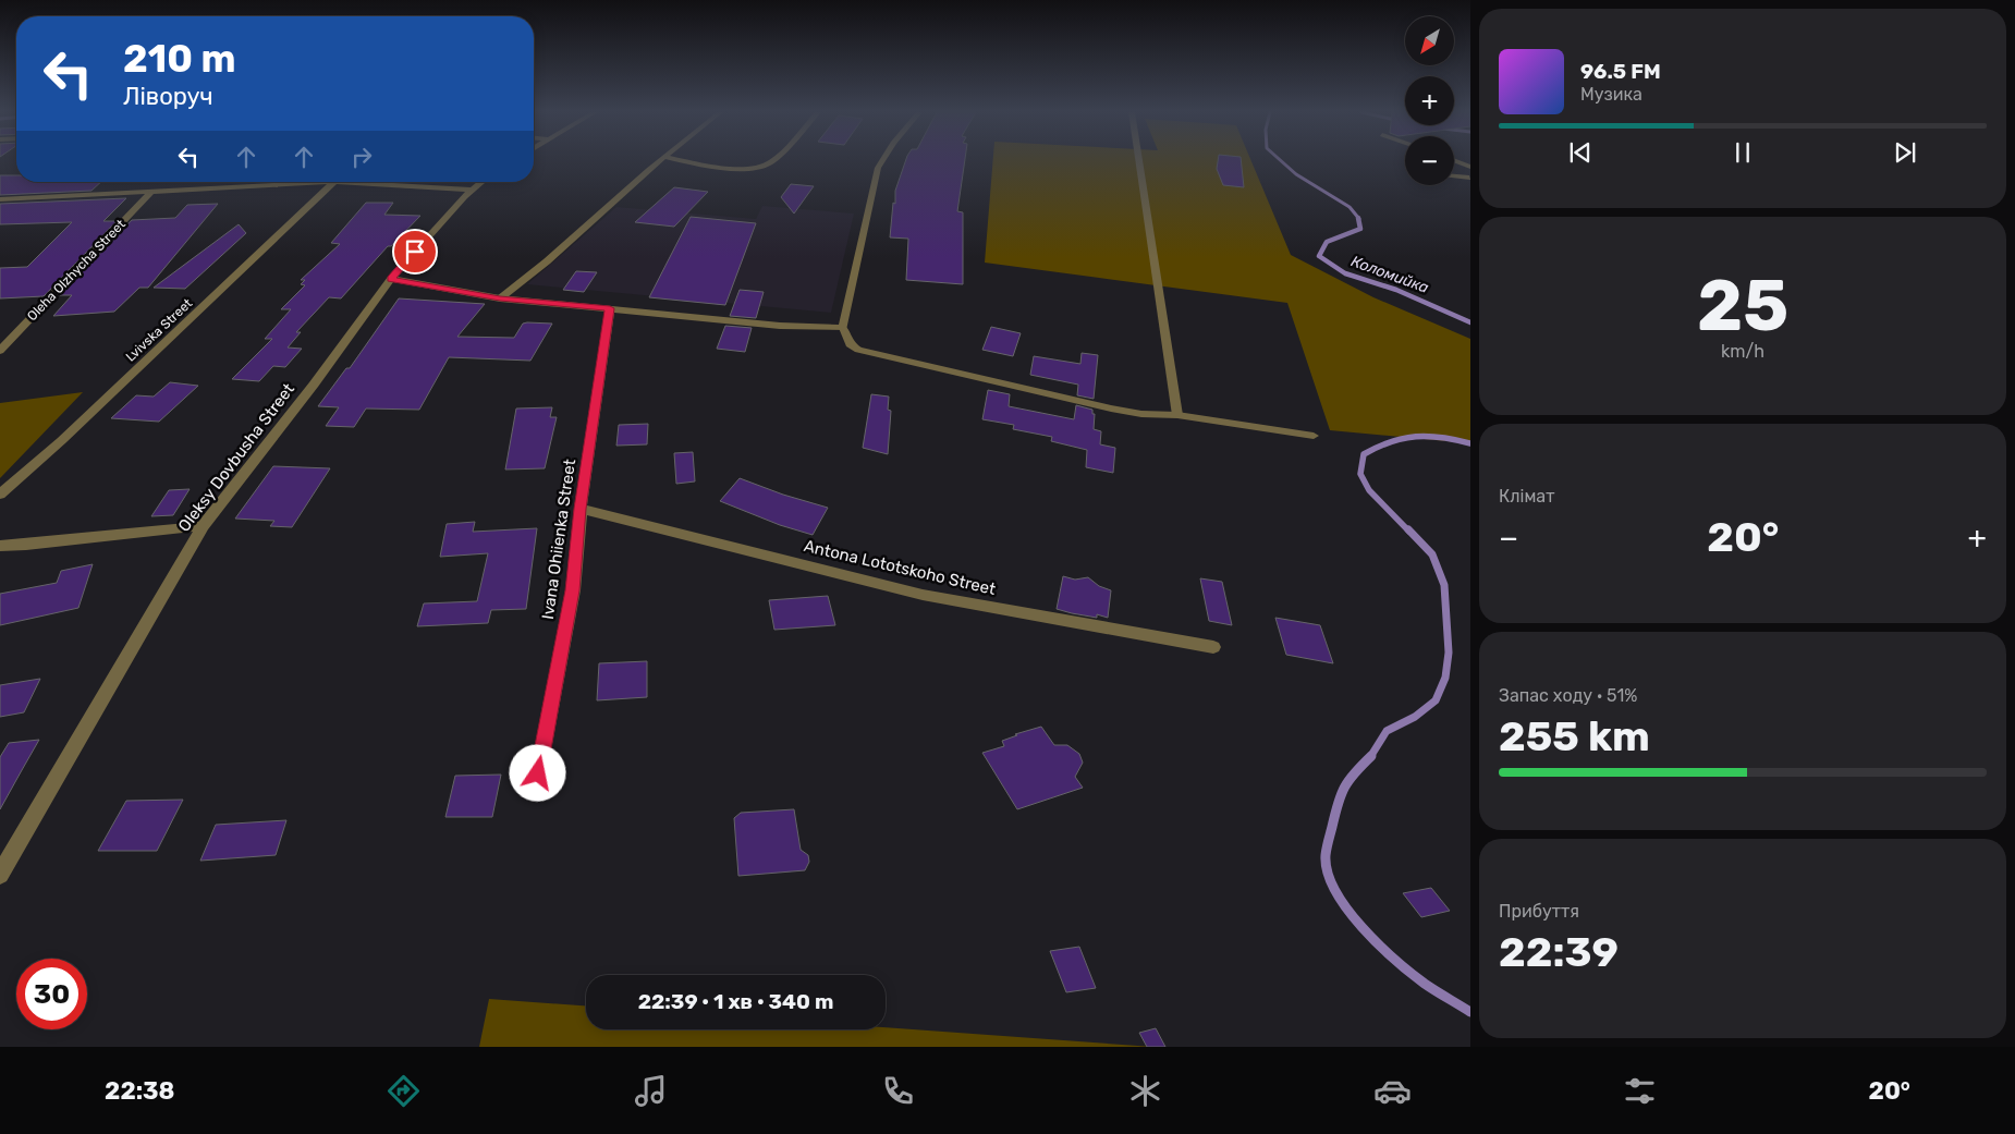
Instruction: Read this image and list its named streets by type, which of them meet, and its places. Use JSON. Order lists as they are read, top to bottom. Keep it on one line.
{"streets":{"street":["Oleha Olzhycha Street","Lvivska Street","Oleksy Dovbusha Street","Ivana Ohiienka Street","Antona Lototskoho Street"]},"crossings":[["Ivana Ohiienka Street","Antona Lototskoho Street"]],"water":["Коломийка"],"north":"bottom left","page":{"map_buttons":["+","−"],"turn":["210 m","Ліворуч"],"song":["96.5 FM","Музика"],"tile":[["25","km/h"],"Клімат",["Запас ходу · 51%","255 km"],["Прибуття","22:39"]],"heat":["−","20°","+"],"limit":"30","trip":"22:39 · 1 хв · 340 m","tabs":["22:38","20°"]}}
